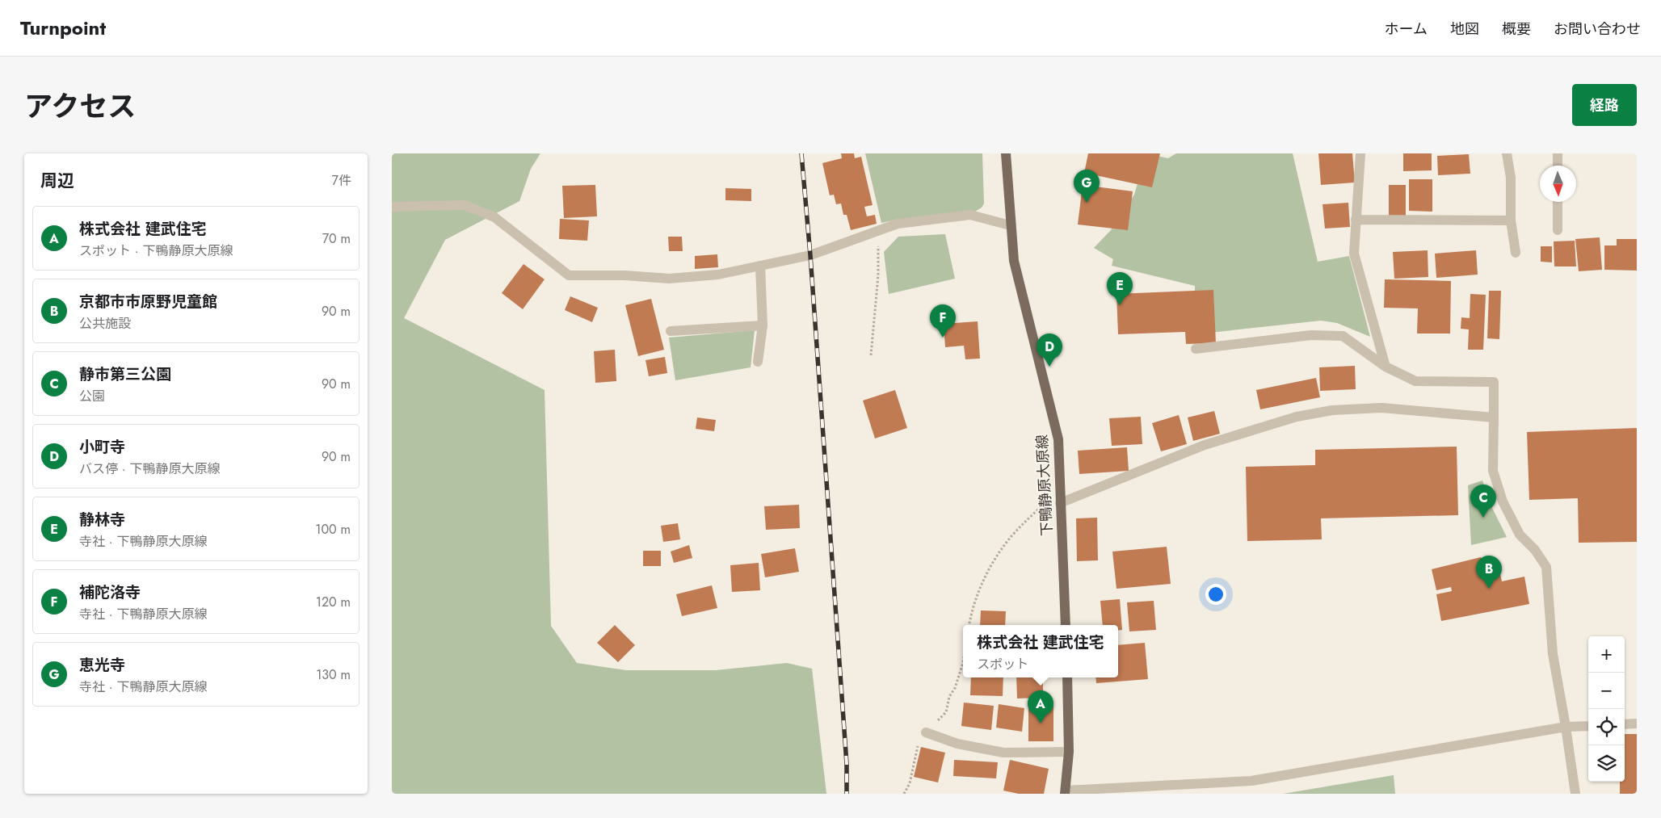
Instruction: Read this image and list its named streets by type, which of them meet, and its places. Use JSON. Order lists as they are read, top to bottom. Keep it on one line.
{"streets":{"main road":["下鴨静原大原線"]},"north":"bottom","page":{"header":"Turnpoint","nav":["ホーム","地図","概要","お問い合わせ"],"title":"アクセス","buttons":"経路","heading":["周辺","7件"],"pins":["G","E","F","D","C","B","A"],"list":[{"mark":"A","name":"株式会社 建武住宅","note":"スポット · 下鴨静原大原線","value":"70 m"},{"mark":"B","name":"京都市市原野児童館","note":"公共施設","value":"90 m"},{"mark":"C","name":"静市第三公園","note":"公園","value":"90 m"},{"mark":"D","name":"小町寺","note":"バス停 · 下鴨静原大原線","value":"90 m"},{"mark":"E","name":"静林寺","note":"寺社 · 下鴨静原大原線","value":"100 m"},{"mark":"F","name":"補陀洛寺","note":"寺社 · 下鴨静原大原線","value":"120 m"},{"mark":"G","name":"恵光寺","note":"寺社 · 下鴨静原大原線","value":"130 m"}],"popup":["株式会社 建武住宅","スポット"],"map_buttons":["+","−"]}}
